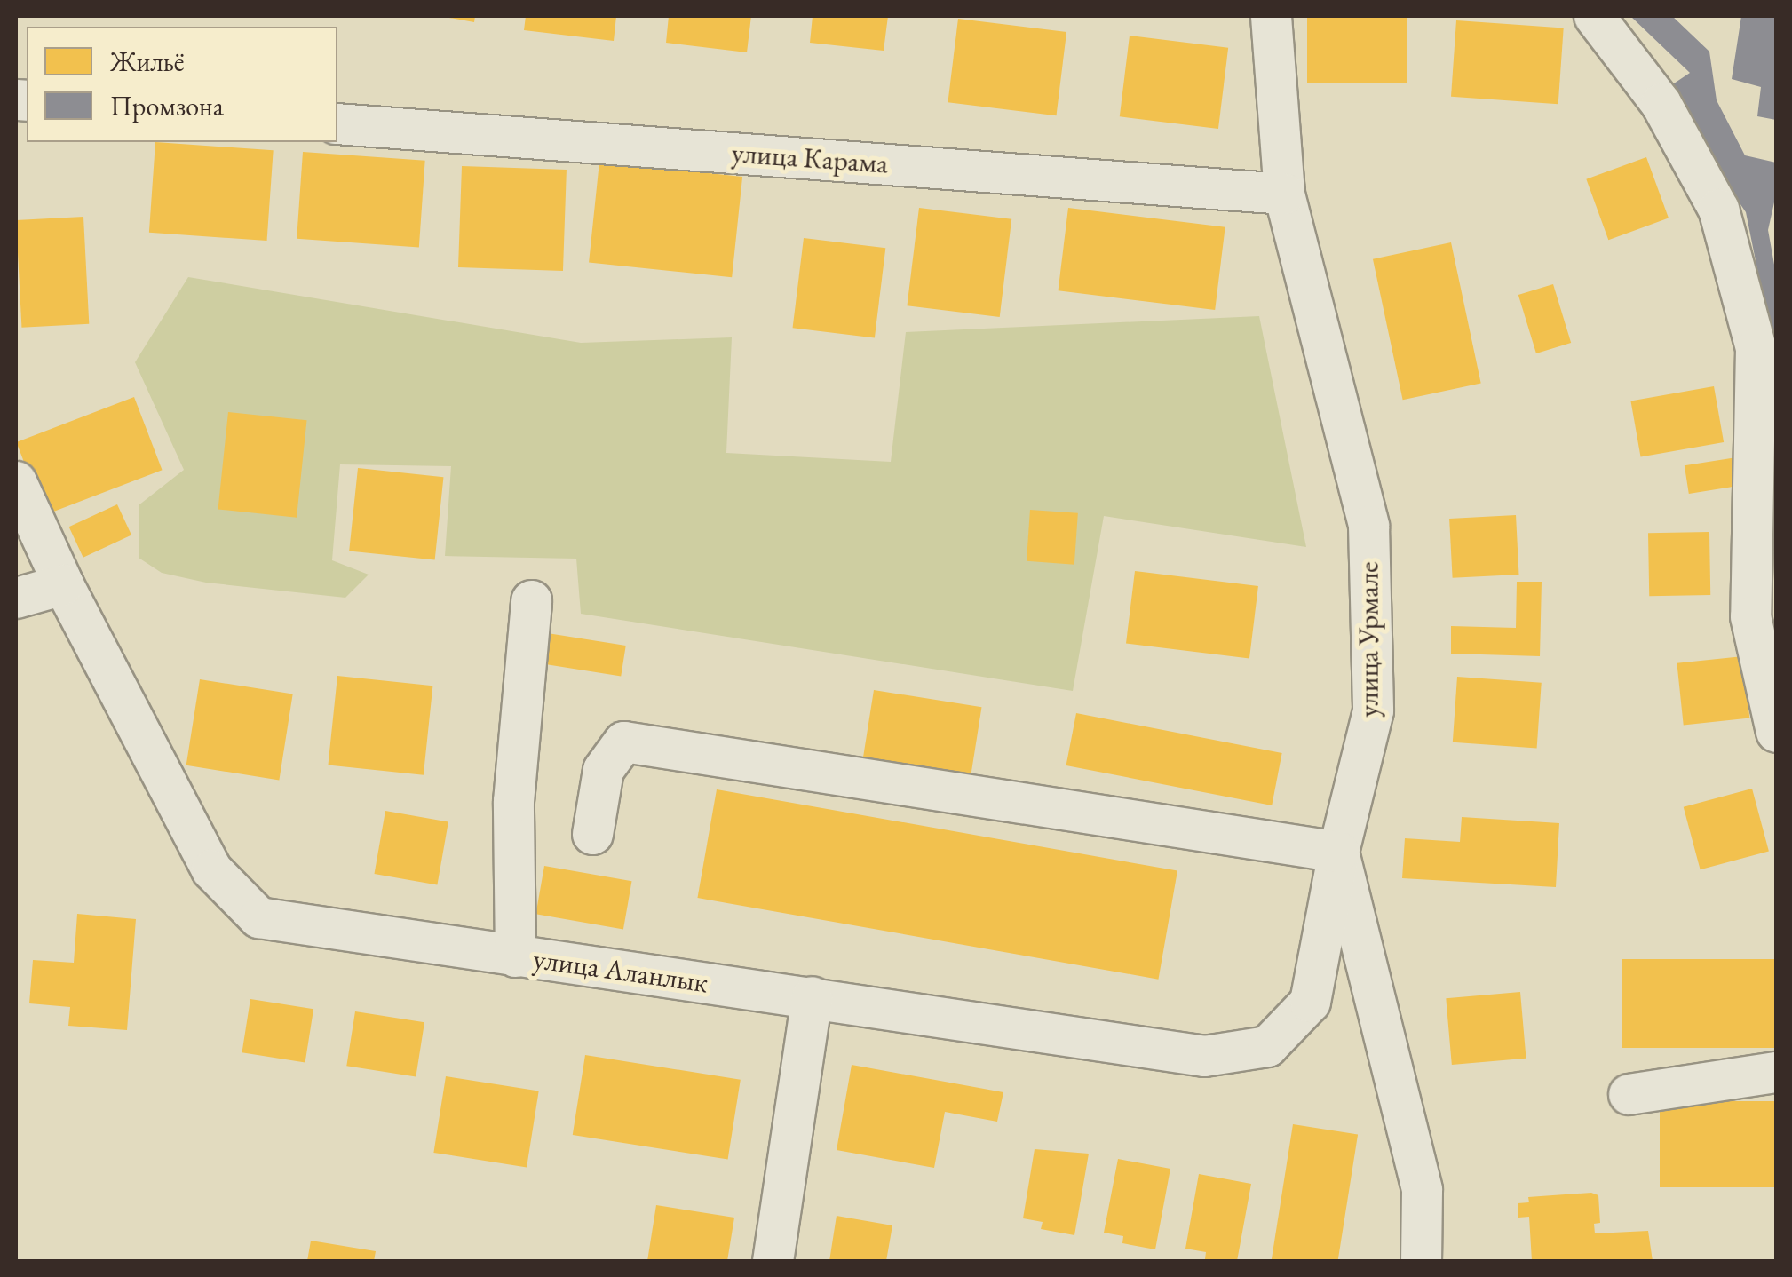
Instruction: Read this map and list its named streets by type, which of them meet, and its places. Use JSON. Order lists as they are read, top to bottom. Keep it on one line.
{"streets":{"street":["улица Карама","улица Урмале","улица Аланлык"]},"crossings":[["улица Карама","улица Урмале"],["улица Урмале","улица Аланлык"]],"legend":["Жильё","Промзона"]}
